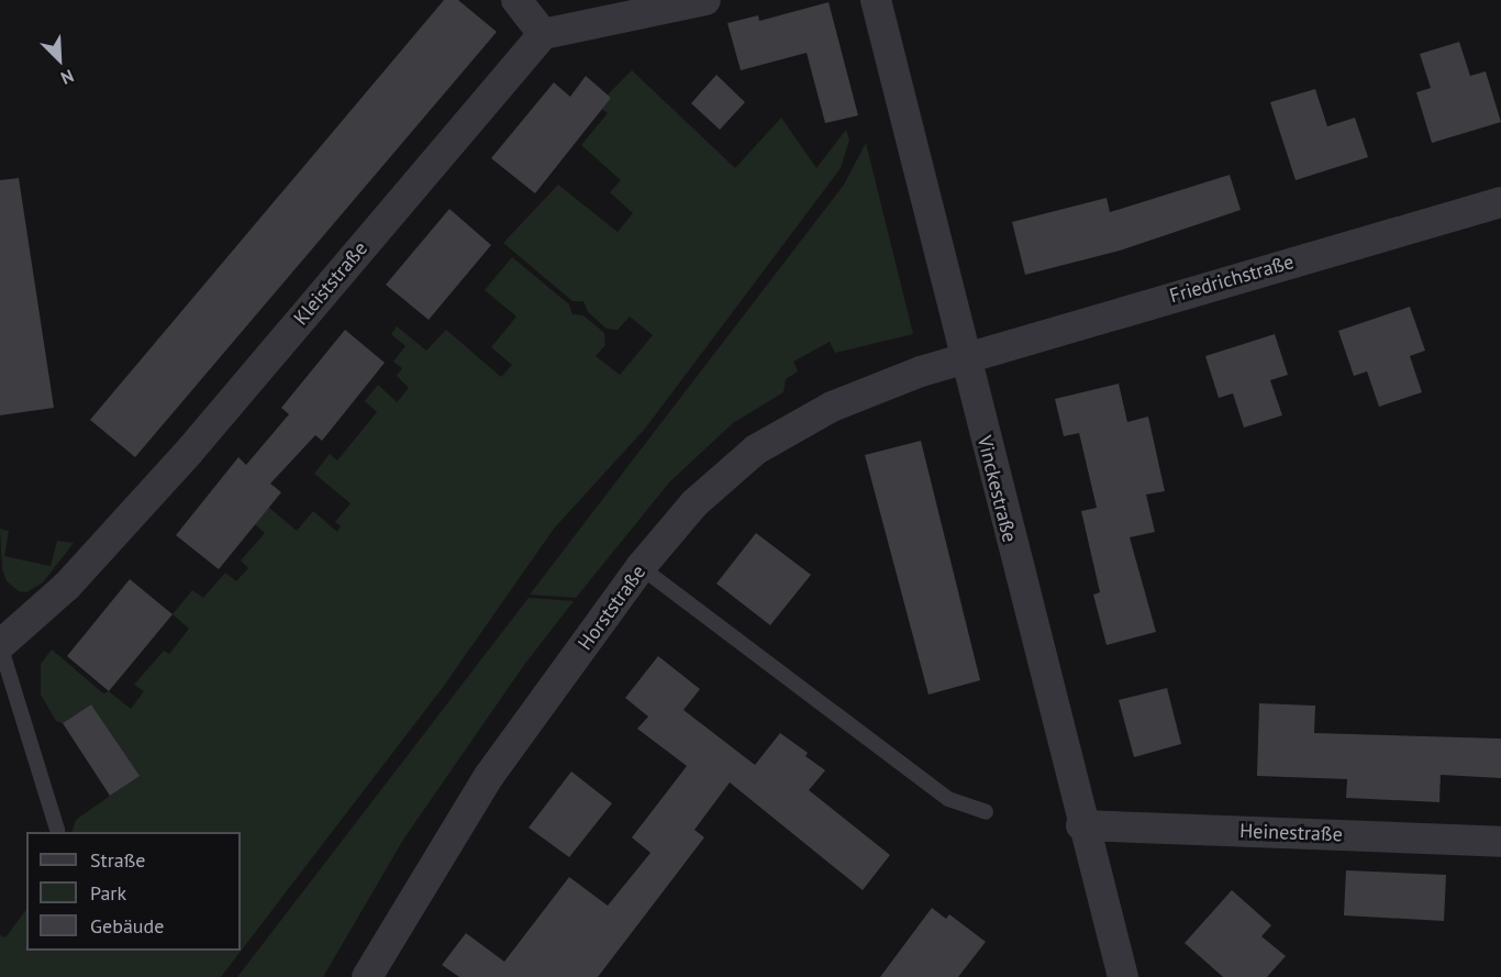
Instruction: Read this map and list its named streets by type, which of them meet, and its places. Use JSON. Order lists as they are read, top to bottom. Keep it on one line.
{"streets":{"street":["Friedrichstraße","Kleiststraße","Vinckestraße","Horststraße","Heinestraße"]},"crossings":[["Friedrichstraße","Vinckestraße"],["Friedrichstraße","Horststraße"],["Vinckestraße","Horststraße"],["Vinckestraße","Heinestraße"]],"legend":["Straße","Park","Gebäude"],"north":"bottom right"}
